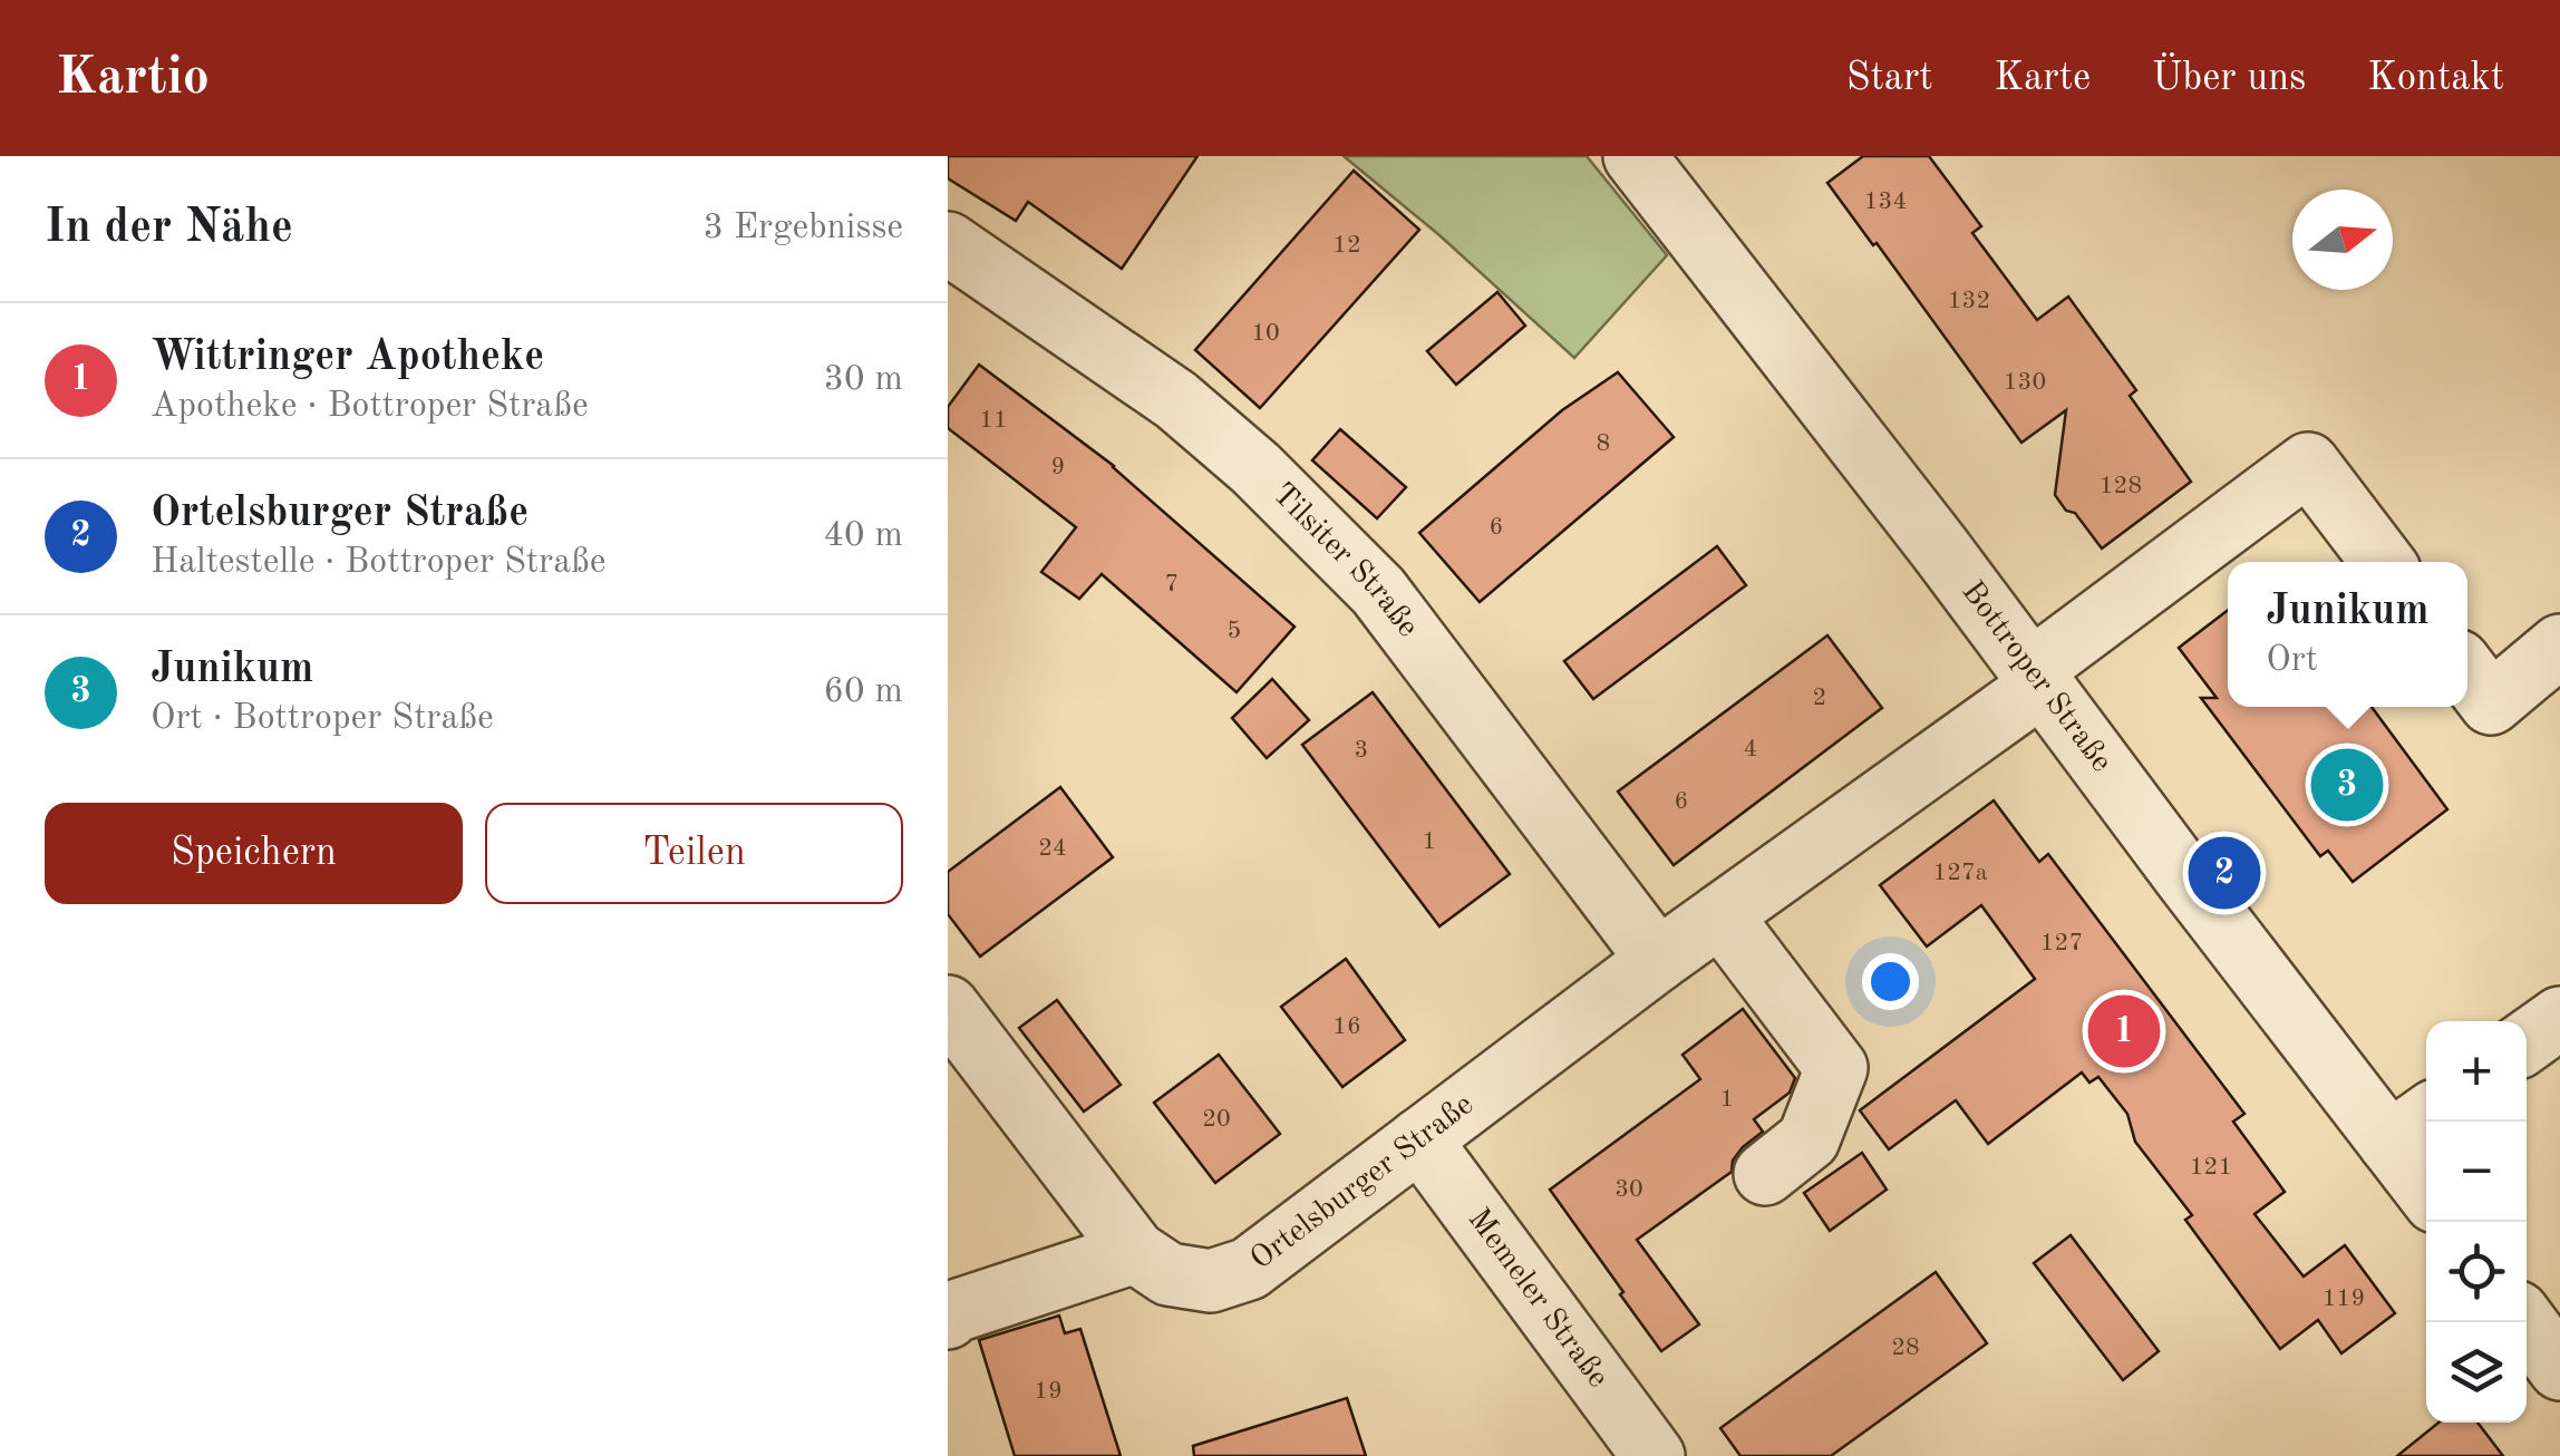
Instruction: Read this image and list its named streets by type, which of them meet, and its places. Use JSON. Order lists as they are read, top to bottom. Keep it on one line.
{"streets":{"street":["Tilsiter Straße","Bottroper Straße","Ortelsburger Straße","Memeler Straße"]},"crossings":[["Tilsiter Straße","Ortelsburger Straße"],["Bottroper Straße","Ortelsburger Straße"],["Ortelsburger Straße","Memeler Straße"]],"house_numbers":["134","12","132","10","130","11","8","9","128","6","7","5","2","4","3","6","1","24","127a","127","16","1","20","121","30","119","28","19"],"north":"right","page":{"header":"Kartio","nav":["Start","Karte","Über uns","Kontakt"],"heading":["In der Nähe","3 Ergebnisse"],"list":[{"mark":"1","name":"Wittringer Apotheke","note":"Apotheke · Bottroper Straße","value":"30 m"},{"mark":"2","name":"Ortelsburger Straße","note":"Haltestelle · Bottroper Straße","value":"40 m"},{"mark":"3","name":"Junikum","note":"Ort · Bottroper Straße","value":"60 m"}],"popup":["Junikum","Ort"],"pins":["3","2","1"],"buttons":["Speichern","Teilen"],"map_buttons":["+","−"]}}
